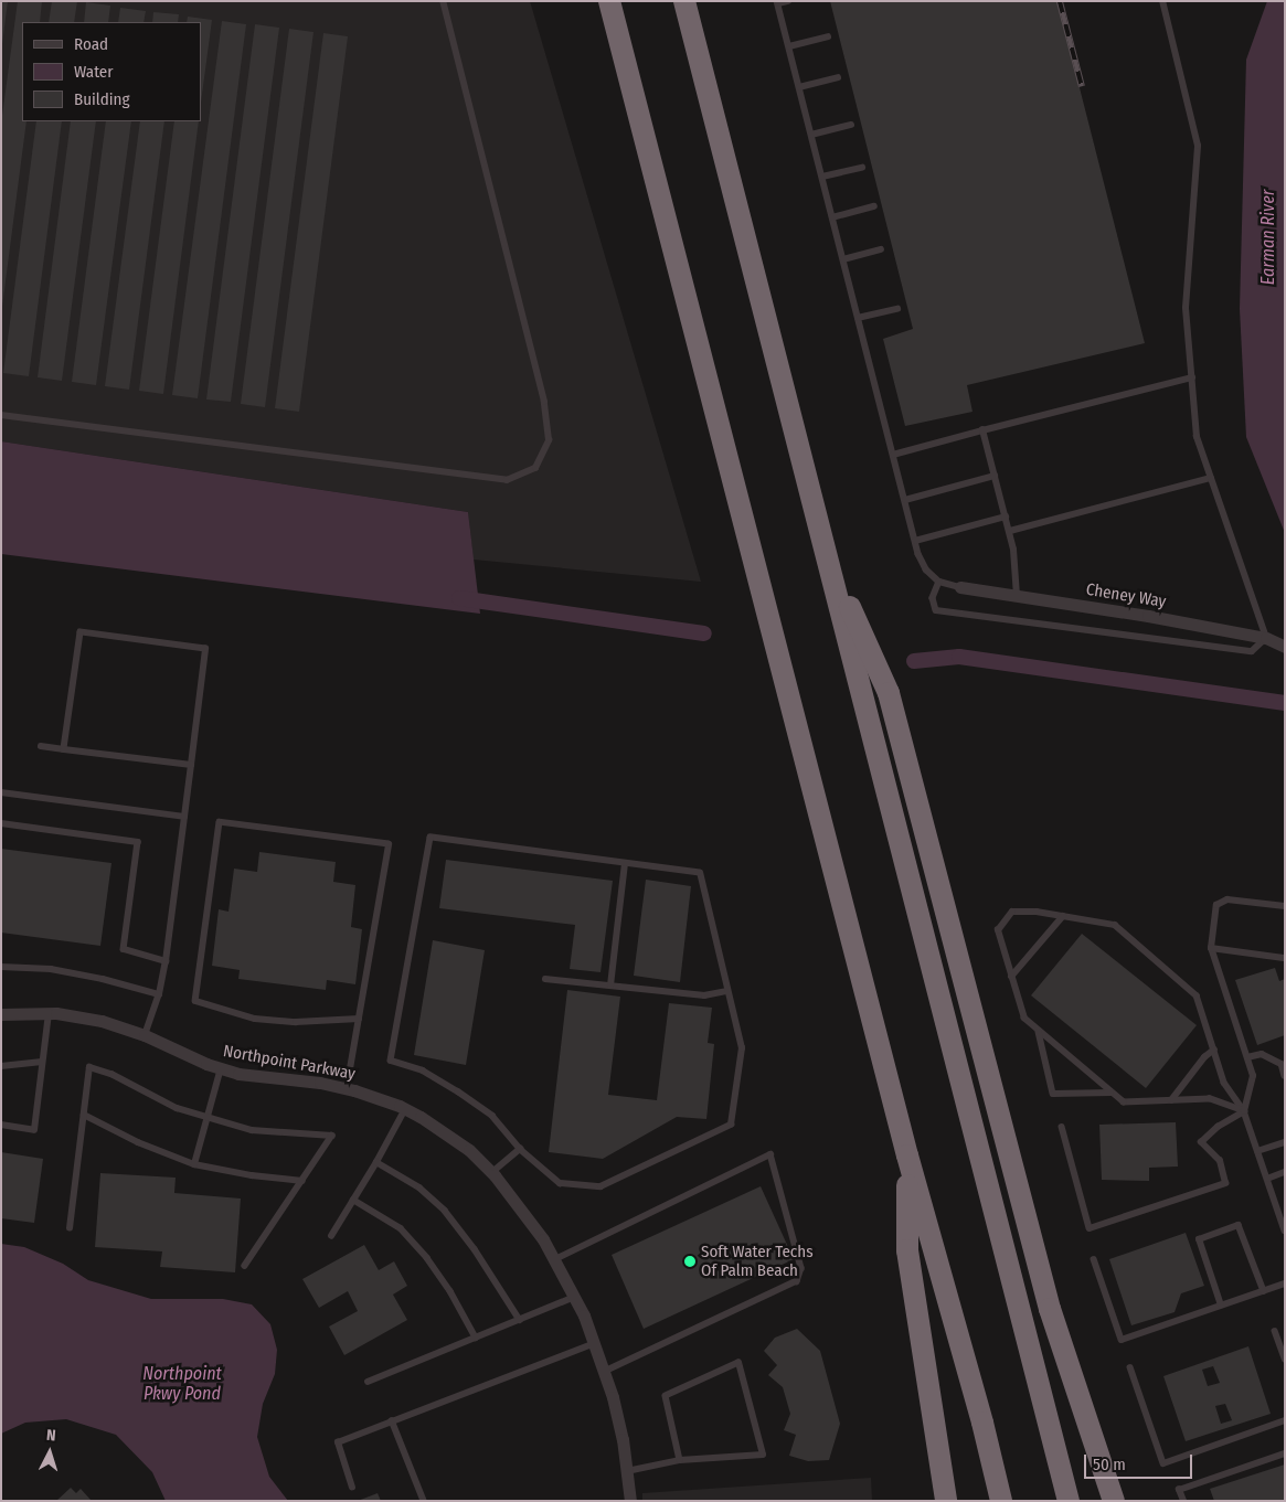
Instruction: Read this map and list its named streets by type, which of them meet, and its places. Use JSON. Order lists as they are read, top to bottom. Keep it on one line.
{"streets":{"street":["Cheney Way","Northpoint Parkway"]},"water":["Earman River","Northpoint Pkwy Pond"],"places":["Soft Water Techs Of Palm Beach"],"legend":["Road","Water","Building"],"scale_bar":"50 m","north":"top"}
